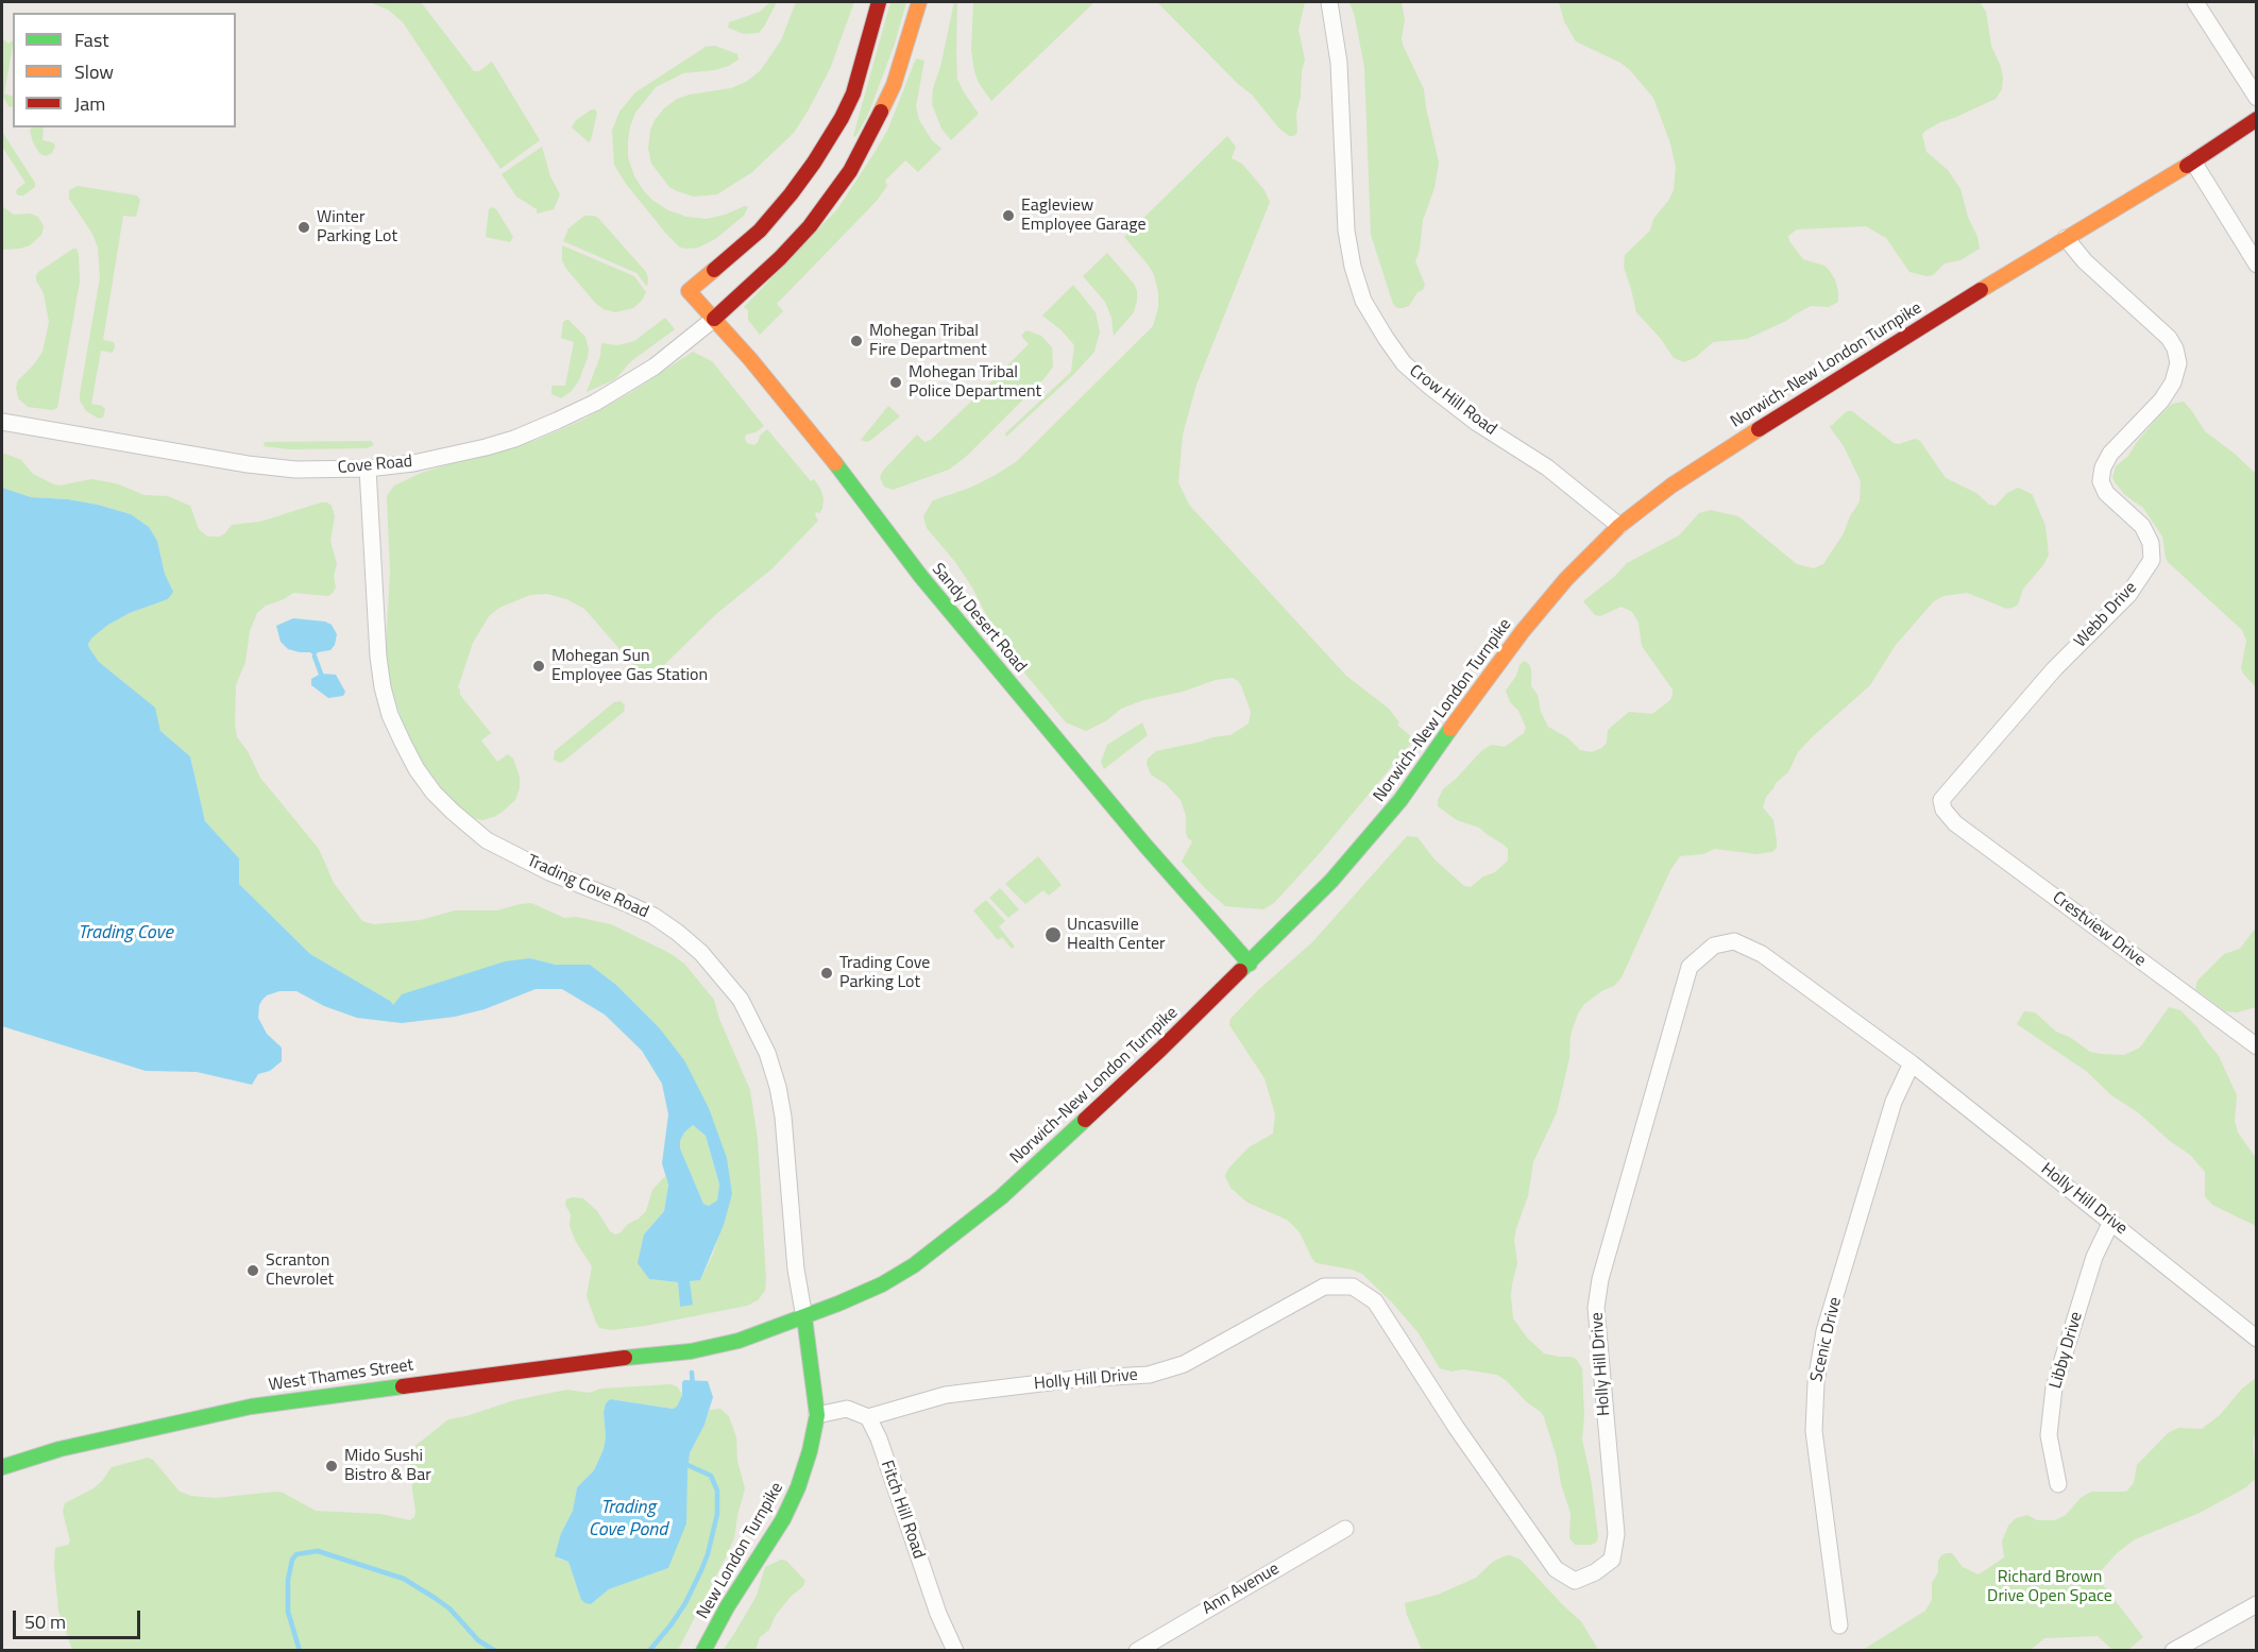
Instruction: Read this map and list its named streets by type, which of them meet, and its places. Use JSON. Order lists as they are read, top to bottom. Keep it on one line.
{"streets":{"main road":["Norwich-New London Turnpike","Sandy Desert Road","West Thames Street","New London Turnpike"],"street":["Crow Hill Road","Cove Road","Webb Drive","Trading Cove Road","Crestview Drive","Holly Hill Drive","Scenic Drive","Libby Drive","Fitch Hill Road","Ann Avenue"]},"crossings":[["Norwich-New London Turnpike","Crow Hill Road"],["Norwich-New London Turnpike","Webb Drive"],["Norwich-New London Turnpike","Sandy Desert Road"],["Norwich-New London Turnpike","Trading Cove Road"],["Norwich-New London Turnpike","West Thames Street"],["Norwich-New London Turnpike","New London Turnpike"],["Cove Road","Sandy Desert Road"],["Cove Road","Trading Cove Road"],["Webb Drive","Crestview Drive"],["Trading Cove Road","New London Turnpike"],["Holly Hill Drive","Scenic Drive"],["Holly Hill Drive","Libby Drive"],["Holly Hill Drive","Fitch Hill Road"]],"water":["Trading Cove","Trading Cove Pond"],"parks":["Richard Brown Drive Open Space"],"places":["Eagleview Employee Garage","Winter Parking Lot","Mohegan Tribal Fire Department","Mohegan Tribal Police Department","Mohegan Sun Employee Gas Station","Uncasville Health Center","Trading Cove Parking Lot","Scranton Chevrolet","Mido Sushi Bistro & Bar"],"legend":["Fast","Slow","Jam"],"scale_bar":"50 m"}
